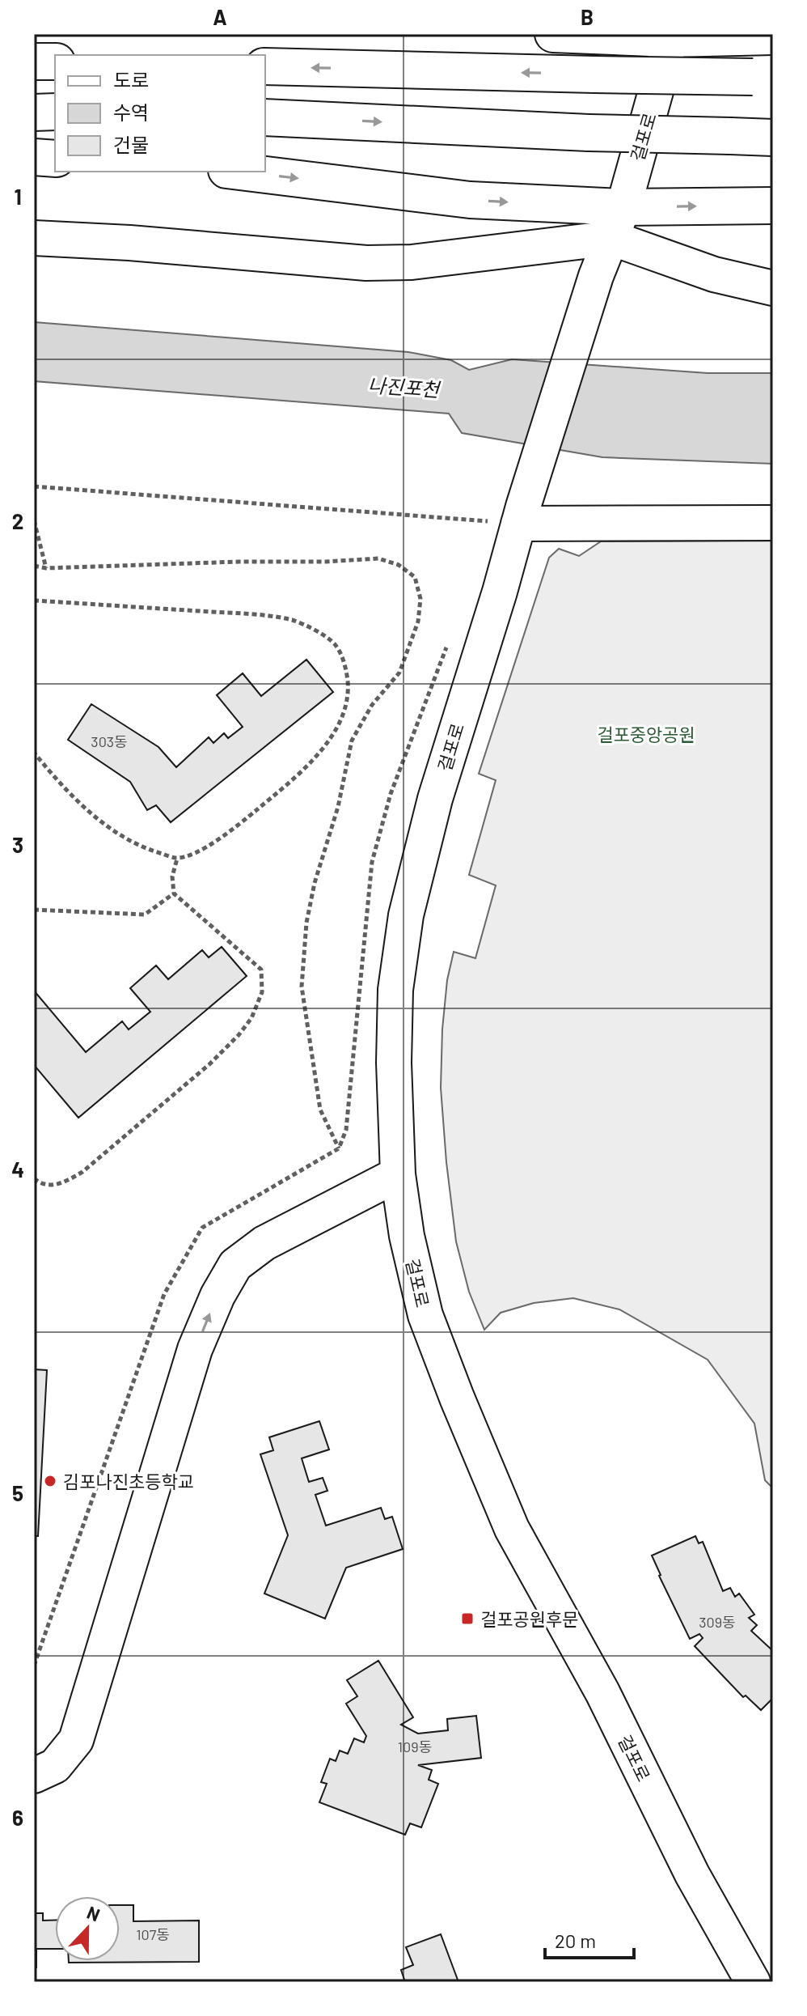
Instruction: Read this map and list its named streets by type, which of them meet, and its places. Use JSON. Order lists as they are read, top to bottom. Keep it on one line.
{"streets":{"street":["걸포로"]},"water":["나진포천"],"parks":["걸포중앙공원"],"places":{"other":["김포나진초등학교"],"transit":["걸포공원후문"]},"house_numbers":["303동","309동","109동","107동"],"legend":["도로","수역","건물"],"scale_bar":"20 m","north":"top","grid":{"columns":["A","B"],"rows":["1","2","3","4","5","6"]}}
